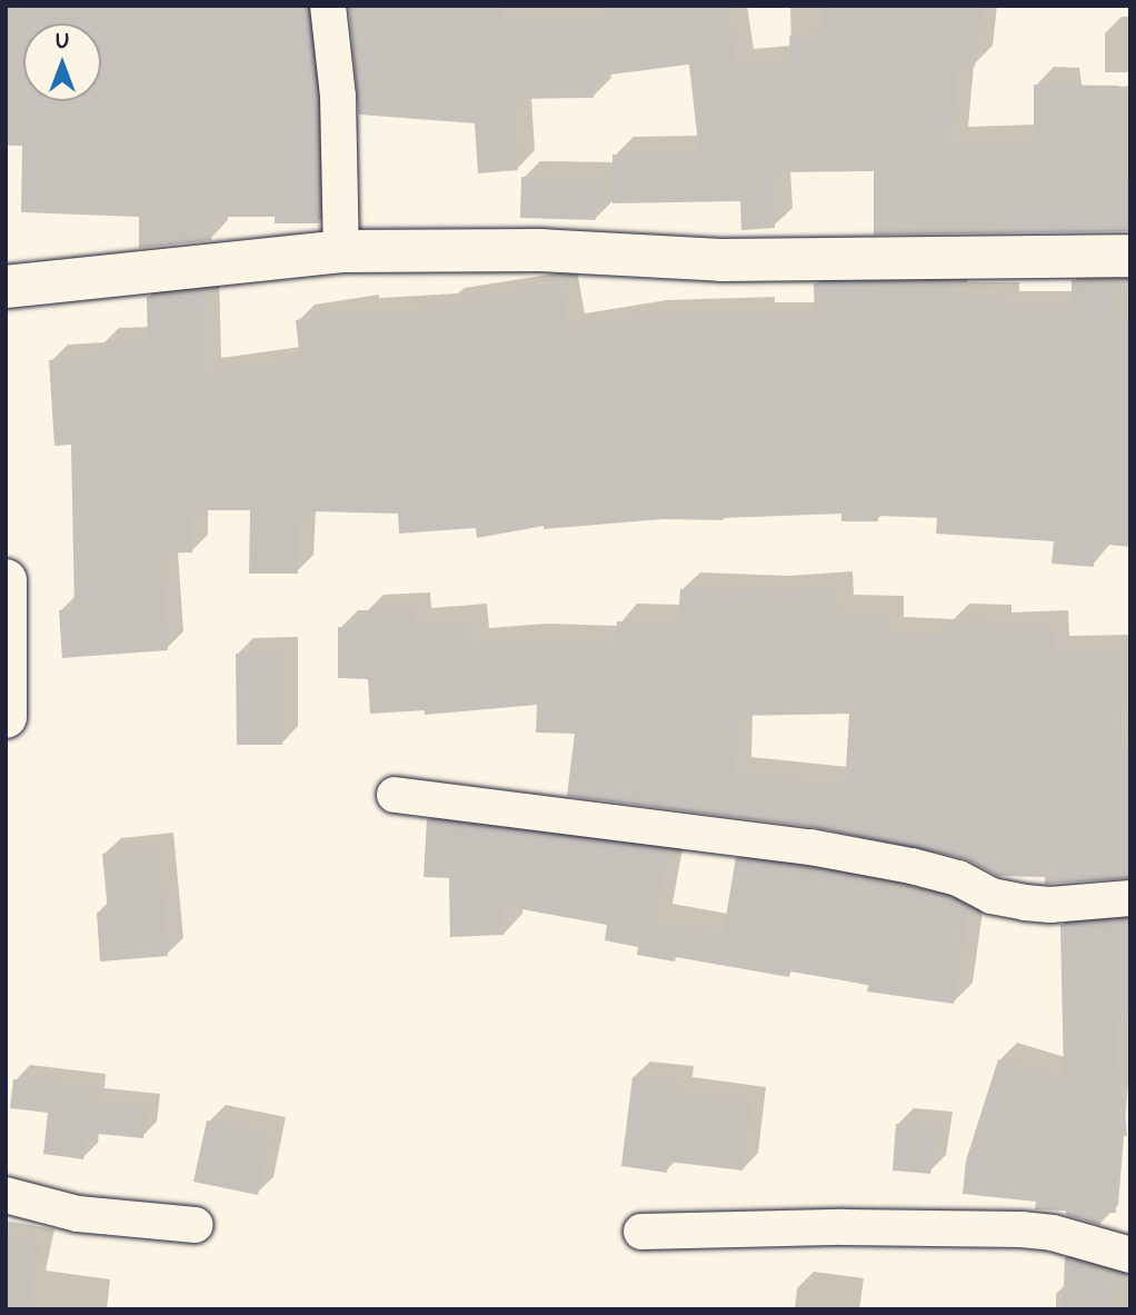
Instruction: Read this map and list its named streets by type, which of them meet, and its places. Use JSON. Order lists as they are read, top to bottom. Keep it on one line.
{"north":"top"}
